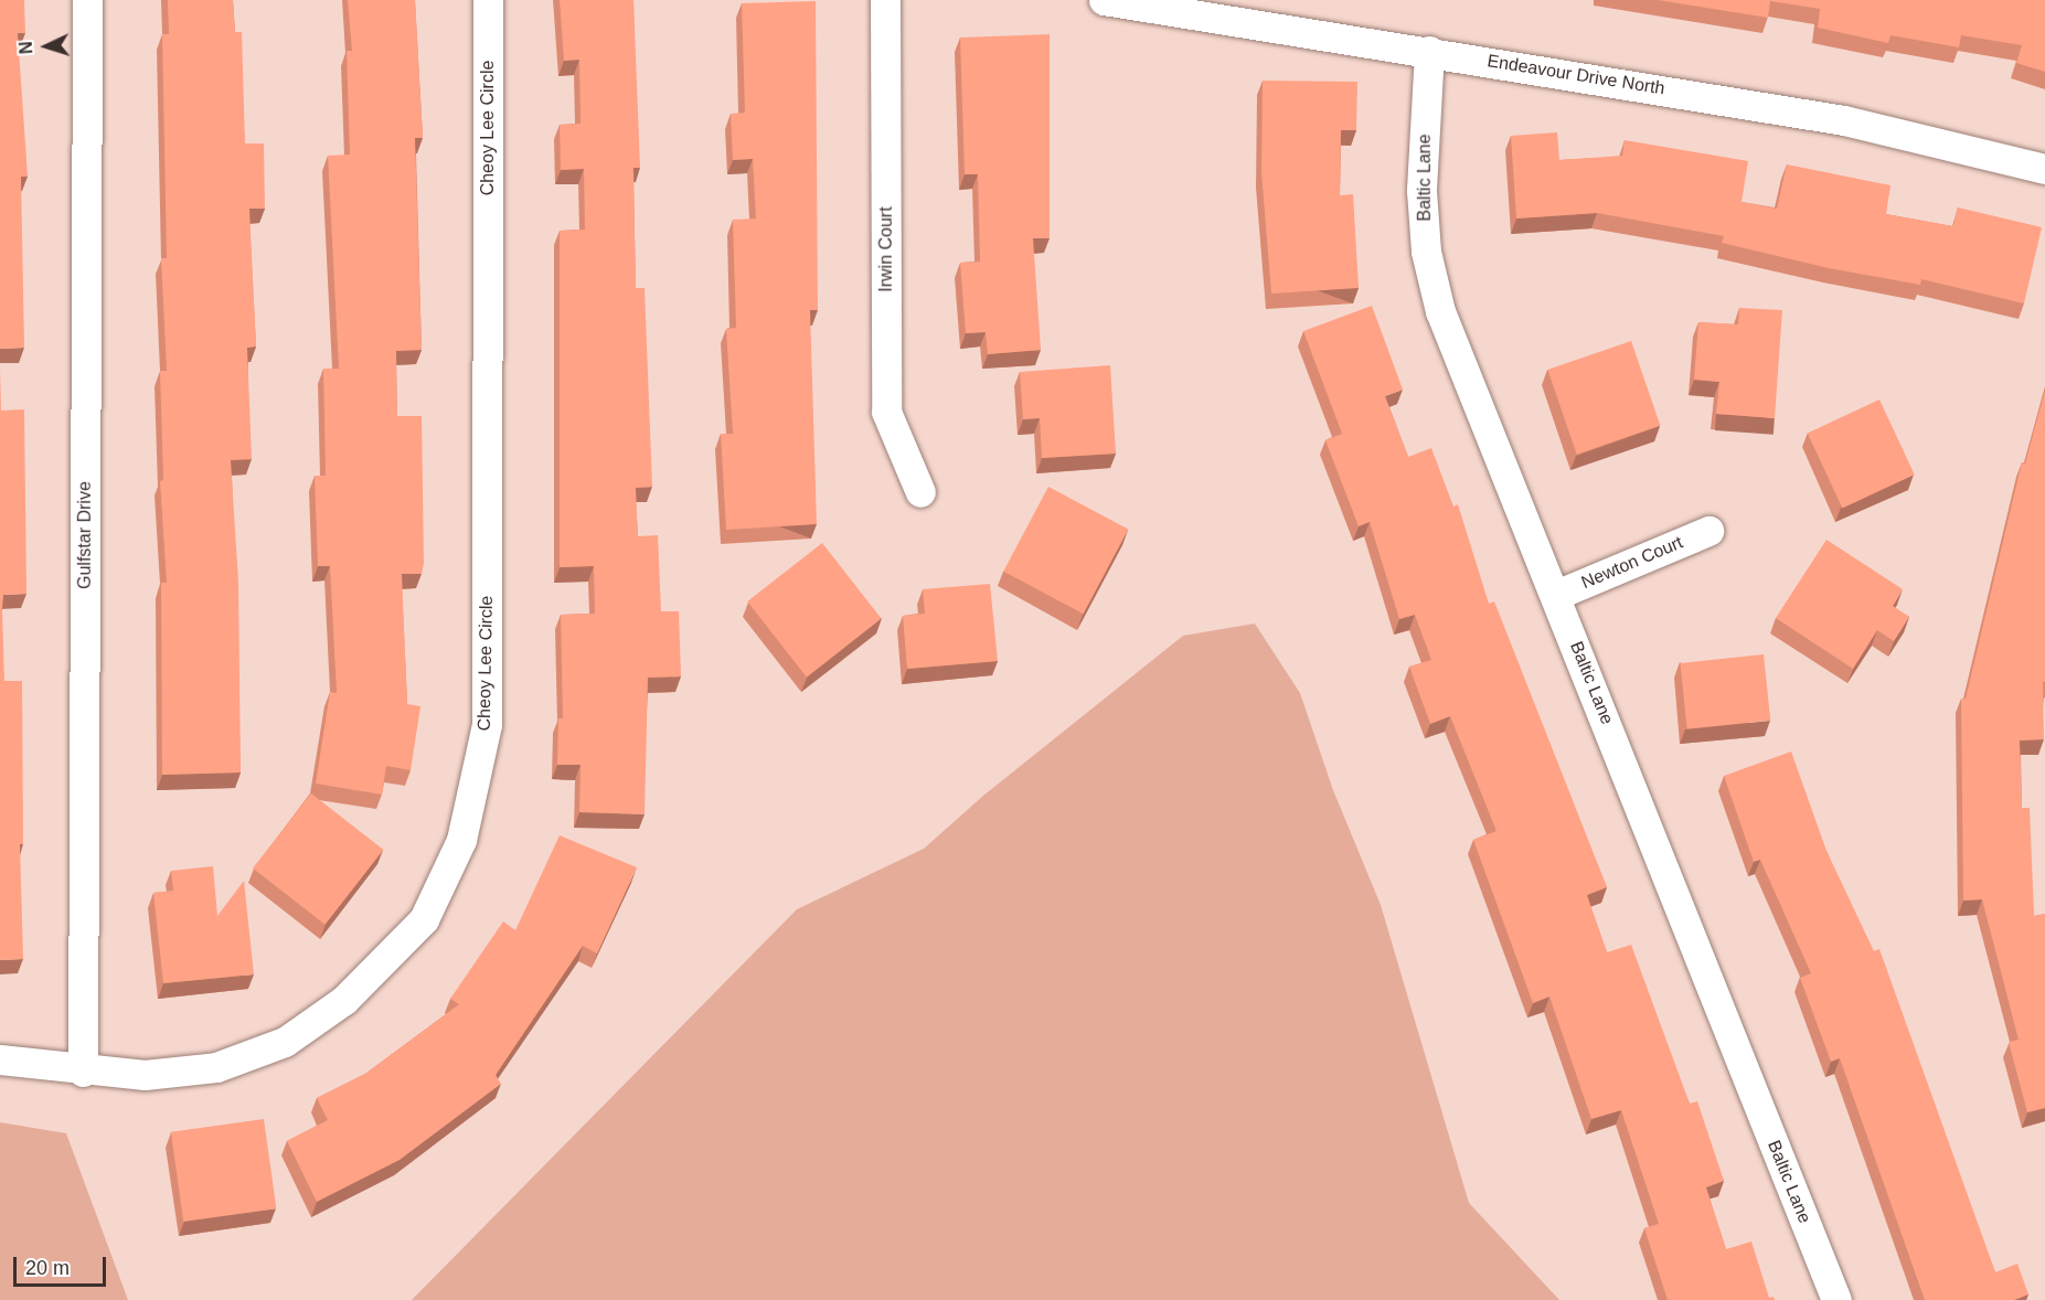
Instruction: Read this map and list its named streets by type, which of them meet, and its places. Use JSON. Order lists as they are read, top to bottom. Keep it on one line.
{"streets":{"street":["Endeavour Drive North","Cheoy Lee Circle","Baltic Lane","Irwin Court","Gulfstar Drive","Newton Court"]},"crossings":[["Endeavour Drive North","Baltic Lane"],["Cheoy Lee Circle","Gulfstar Drive"],["Baltic Lane","Newton Court"]],"scale_bar":"20 m","north":"left"}
